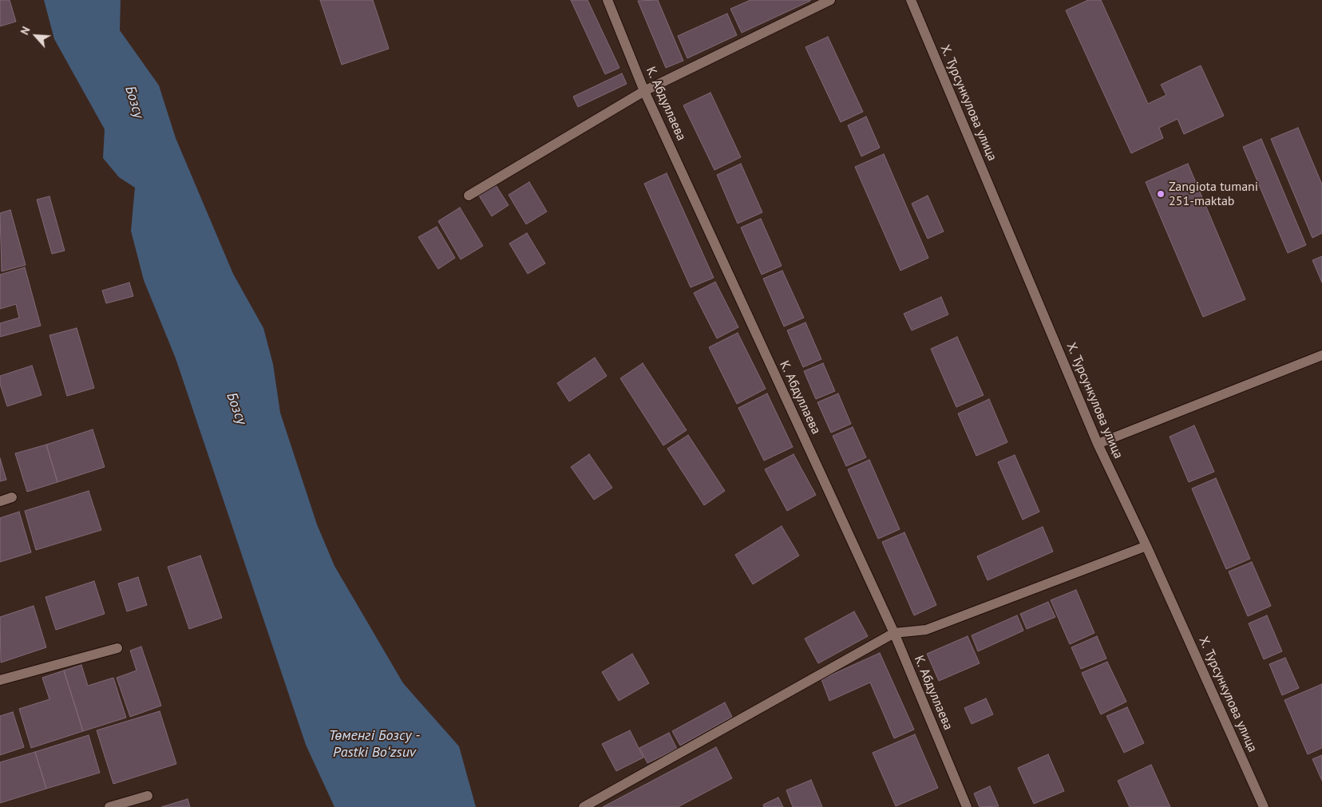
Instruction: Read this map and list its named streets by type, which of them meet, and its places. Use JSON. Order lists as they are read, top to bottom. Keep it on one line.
{"streets":{"street":["Х. Турсункулова улица","К. Абдуллаева"]},"water":["Бозсу","Төменгі Бозсу - Pastki Boʻzsuv"],"places":["Zangiota tumani 251-maktab"],"north":"top left"}
